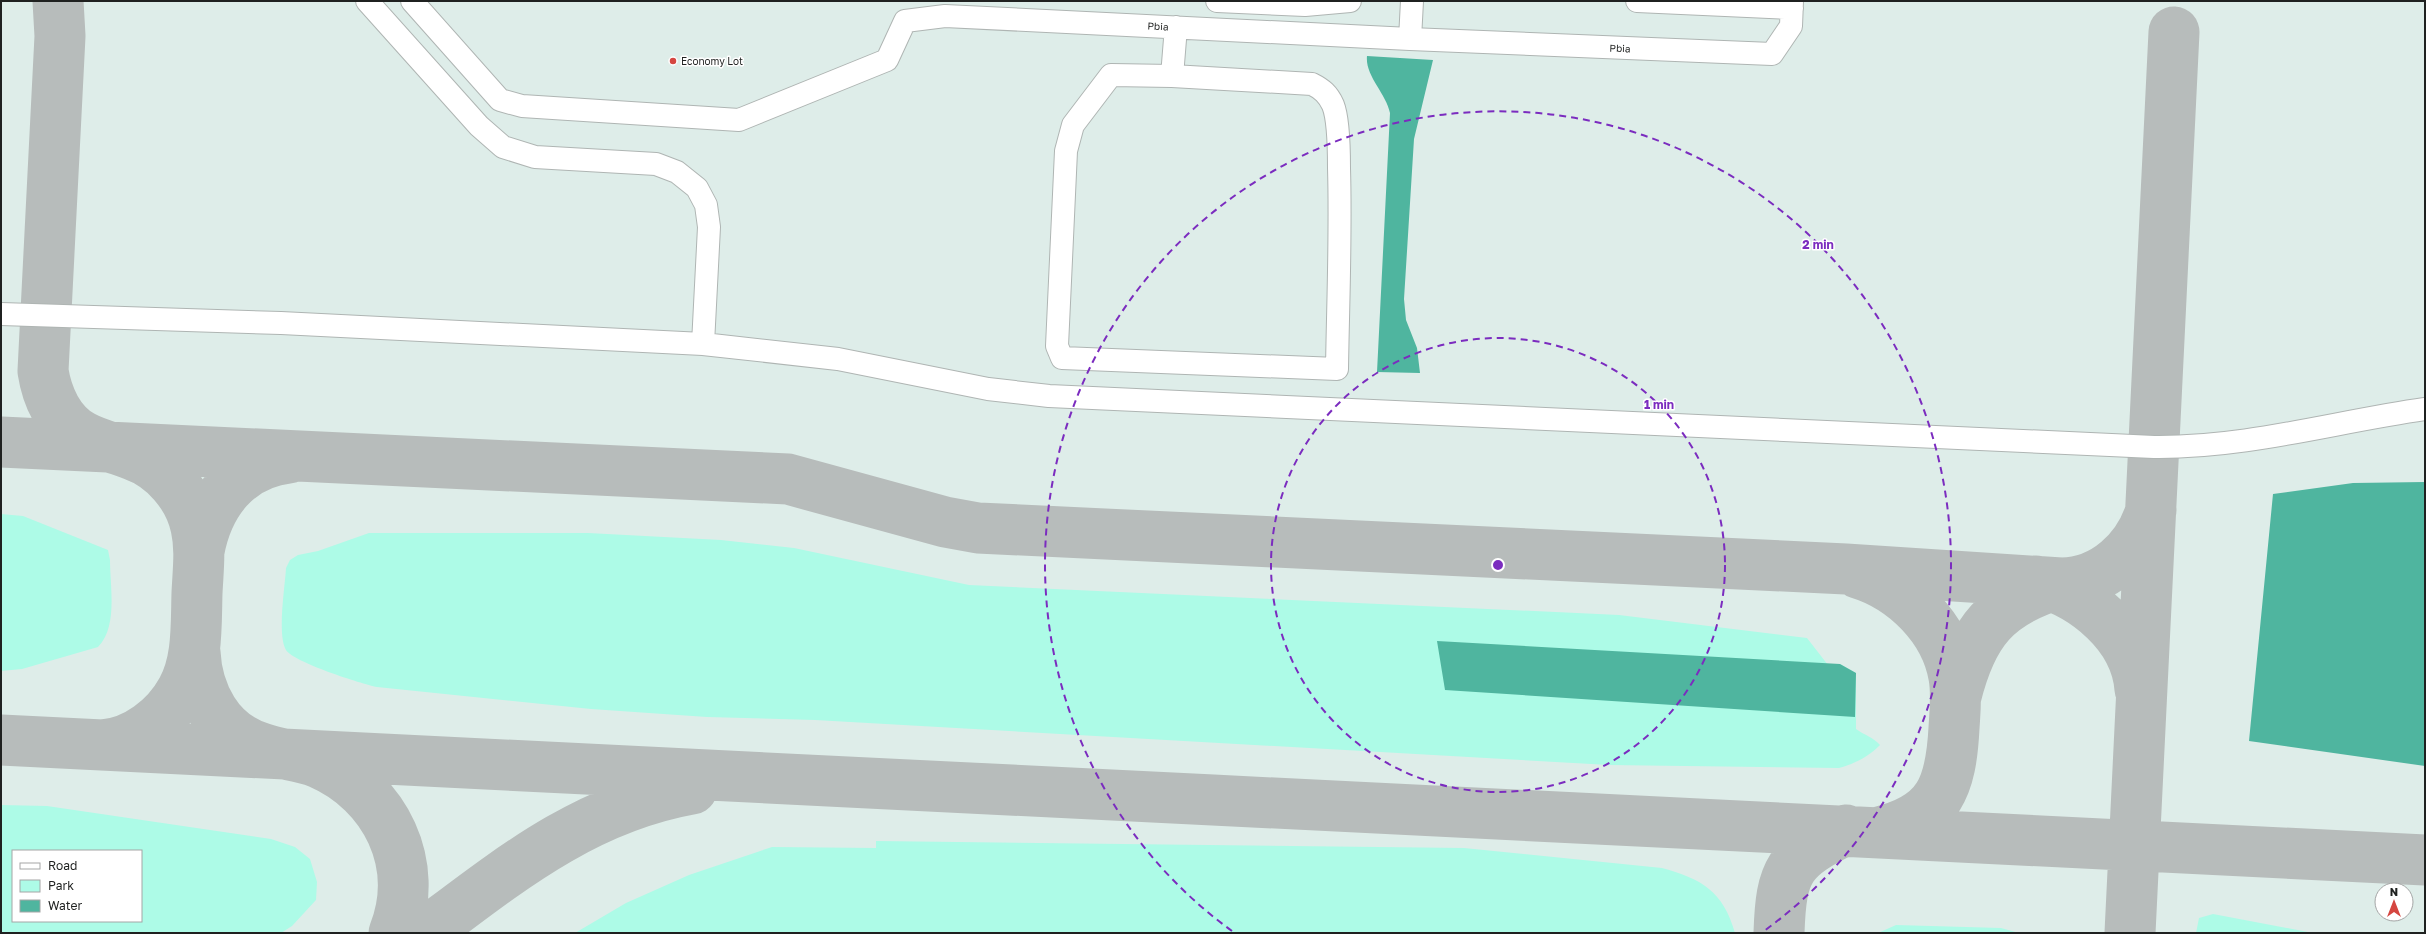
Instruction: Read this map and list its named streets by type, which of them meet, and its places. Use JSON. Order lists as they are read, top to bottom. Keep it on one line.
{"streets":{"lane":["Pbia"]},"places":["Economy Lot"],"legend":["Road","Park","Water"],"north":"top","rings":["2 min","1 min"]}
